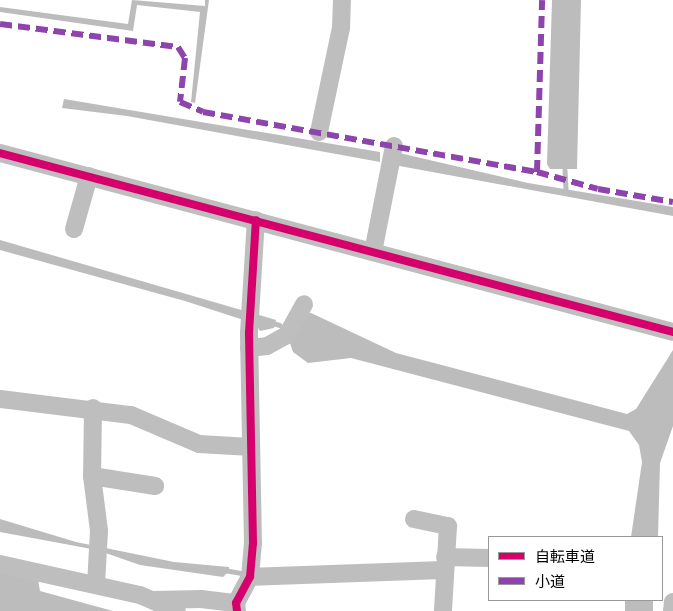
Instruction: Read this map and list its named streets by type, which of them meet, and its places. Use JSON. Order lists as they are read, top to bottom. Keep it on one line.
{"legend":["自転車道","小道"]}
